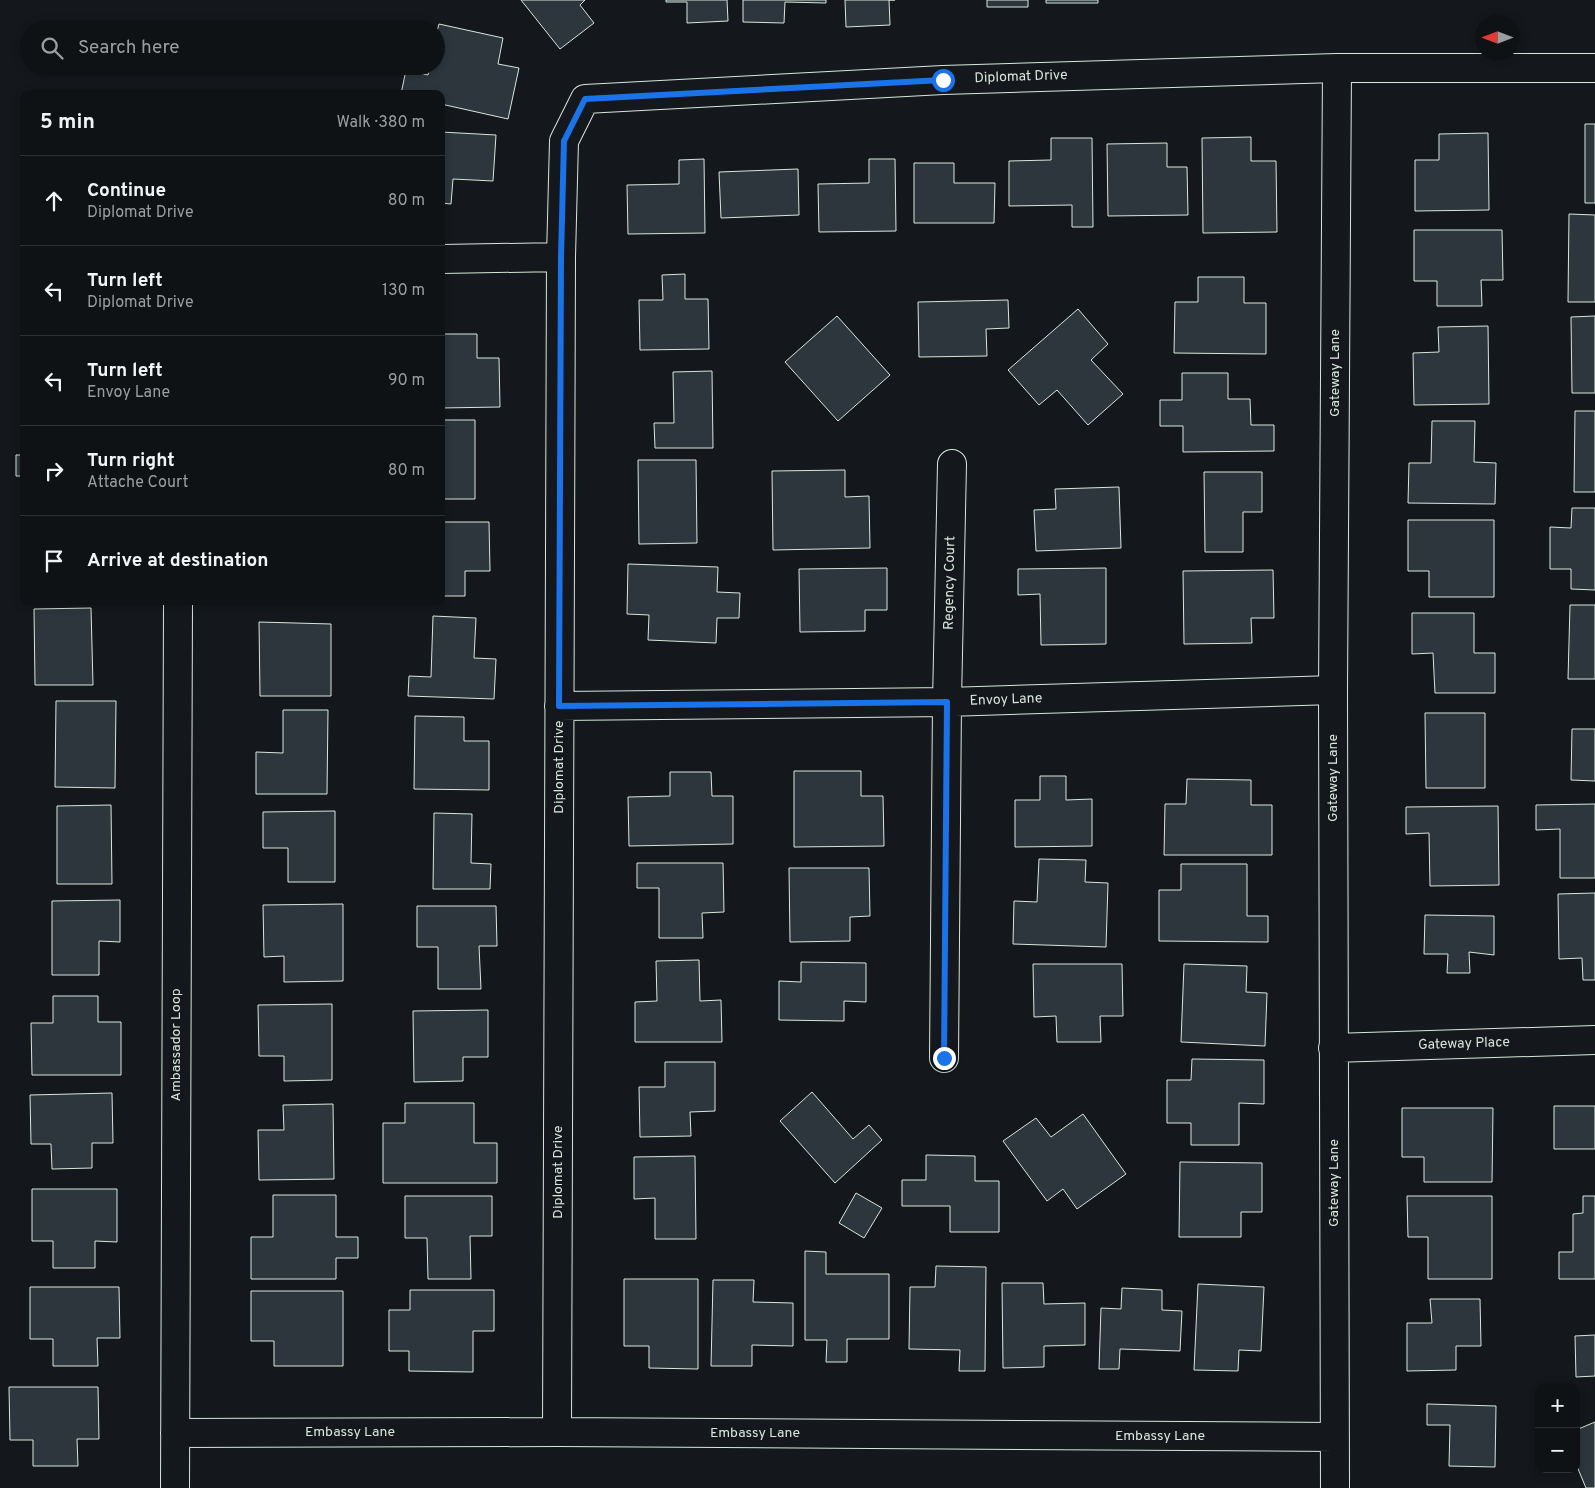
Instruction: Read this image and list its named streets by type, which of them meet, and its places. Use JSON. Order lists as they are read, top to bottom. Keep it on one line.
{"streets":{"street":["Diplomat Drive","Gateway Lane","Regency Court","Envoy Lane","Gateway Place","Ambassador Loop","Embassy Lane"]},"crossings":[["Diplomat Drive","Gateway Lane"],["Diplomat Drive","Envoy Lane"],["Diplomat Drive","Embassy Lane"],["Gateway Lane","Envoy Lane"],["Gateway Lane","Gateway Place"],["Gateway Lane","Embassy Lane"],["Regency Court","Envoy Lane"],["Ambassador Loop","Embassy Lane"]],"north":"left","page":{"search":"Search here","heading":["5 min","Walk · 380 m"],"list":[["Continue","Diplomat Drive","80 m"],["Turn left","Diplomat Drive","130 m"],["Turn left","Envoy Lane","90 m"],["Turn right","Attache Court","80 m"],"Arrive at destination"],"map_buttons":["+","−"]}}
